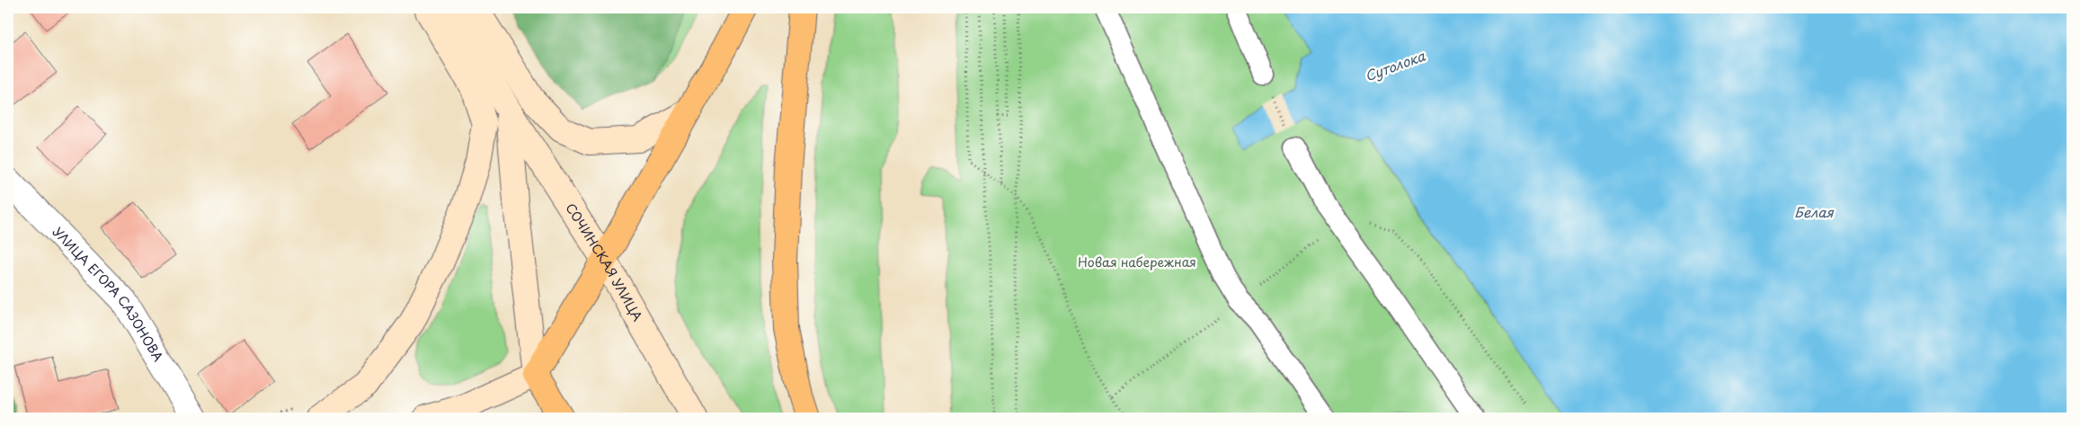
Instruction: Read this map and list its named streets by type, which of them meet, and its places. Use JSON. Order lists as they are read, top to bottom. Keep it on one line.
{"streets":{"main road":["СОЧИНСКАЯ УЛИЦА"],"street":["УЛИЦА ЕГОРА САЗОНОВА"]},"water":["Сутолока","Белая"],"parks":["Новая набережная"]}
